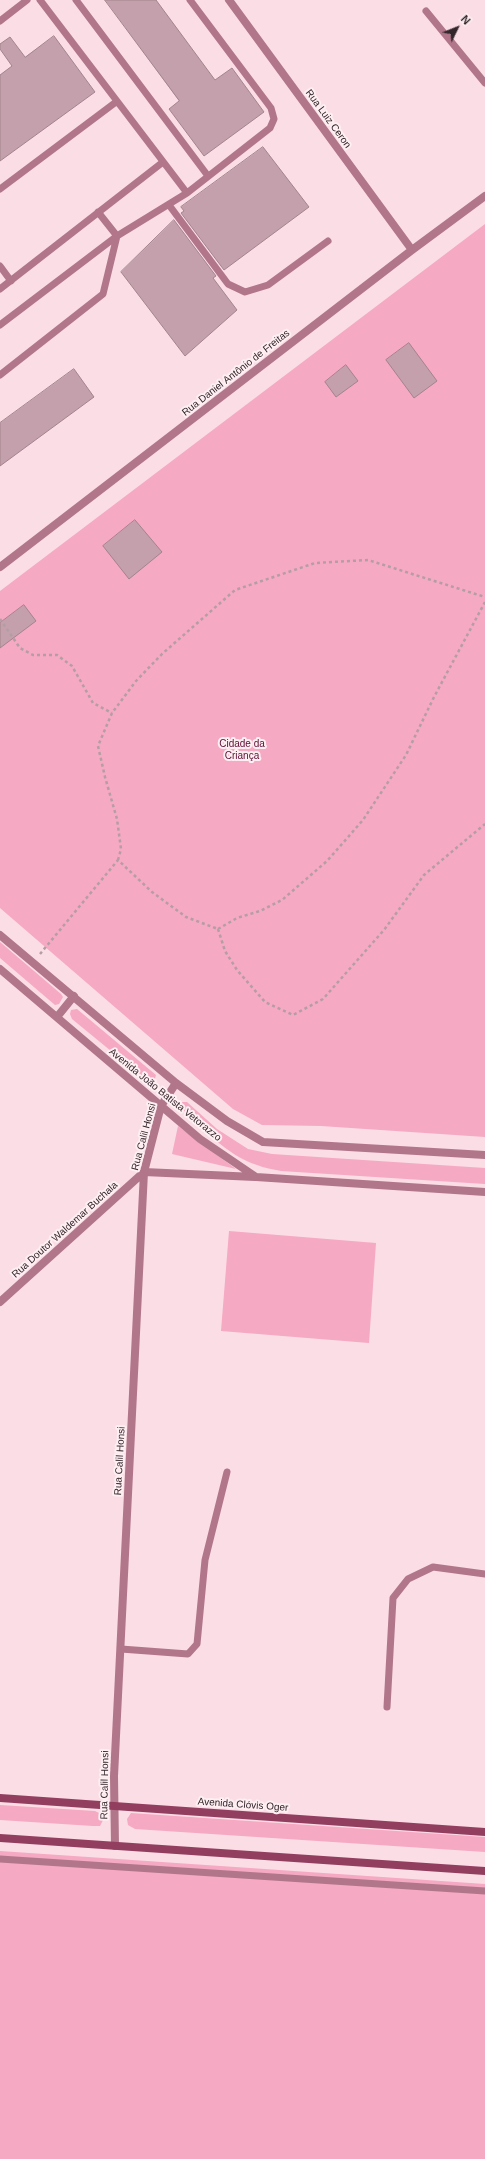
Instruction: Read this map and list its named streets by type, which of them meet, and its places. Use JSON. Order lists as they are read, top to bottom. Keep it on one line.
{"streets":{"main road":["Avenida Clóvis Oger"],"street":["Rua Luiz Ceron","Rua Daniel Antônio de Freitas","Avenida João Batista Vetorazzo","Rua Calil Honsi","Rua Doutor Waldemar Buchala"]},"crossings":[["Rua Luiz Ceron","Rua Daniel Antônio de Freitas"],["Avenida João Batista Vetorazzo","Rua Calil Honsi"],["Rua Calil Honsi","Rua Doutor Waldemar Buchala"],["Rua Calil Honsi","Avenida Clóvis Oger"]],"parks":["Cidade da Criança"],"north":"top right"}
